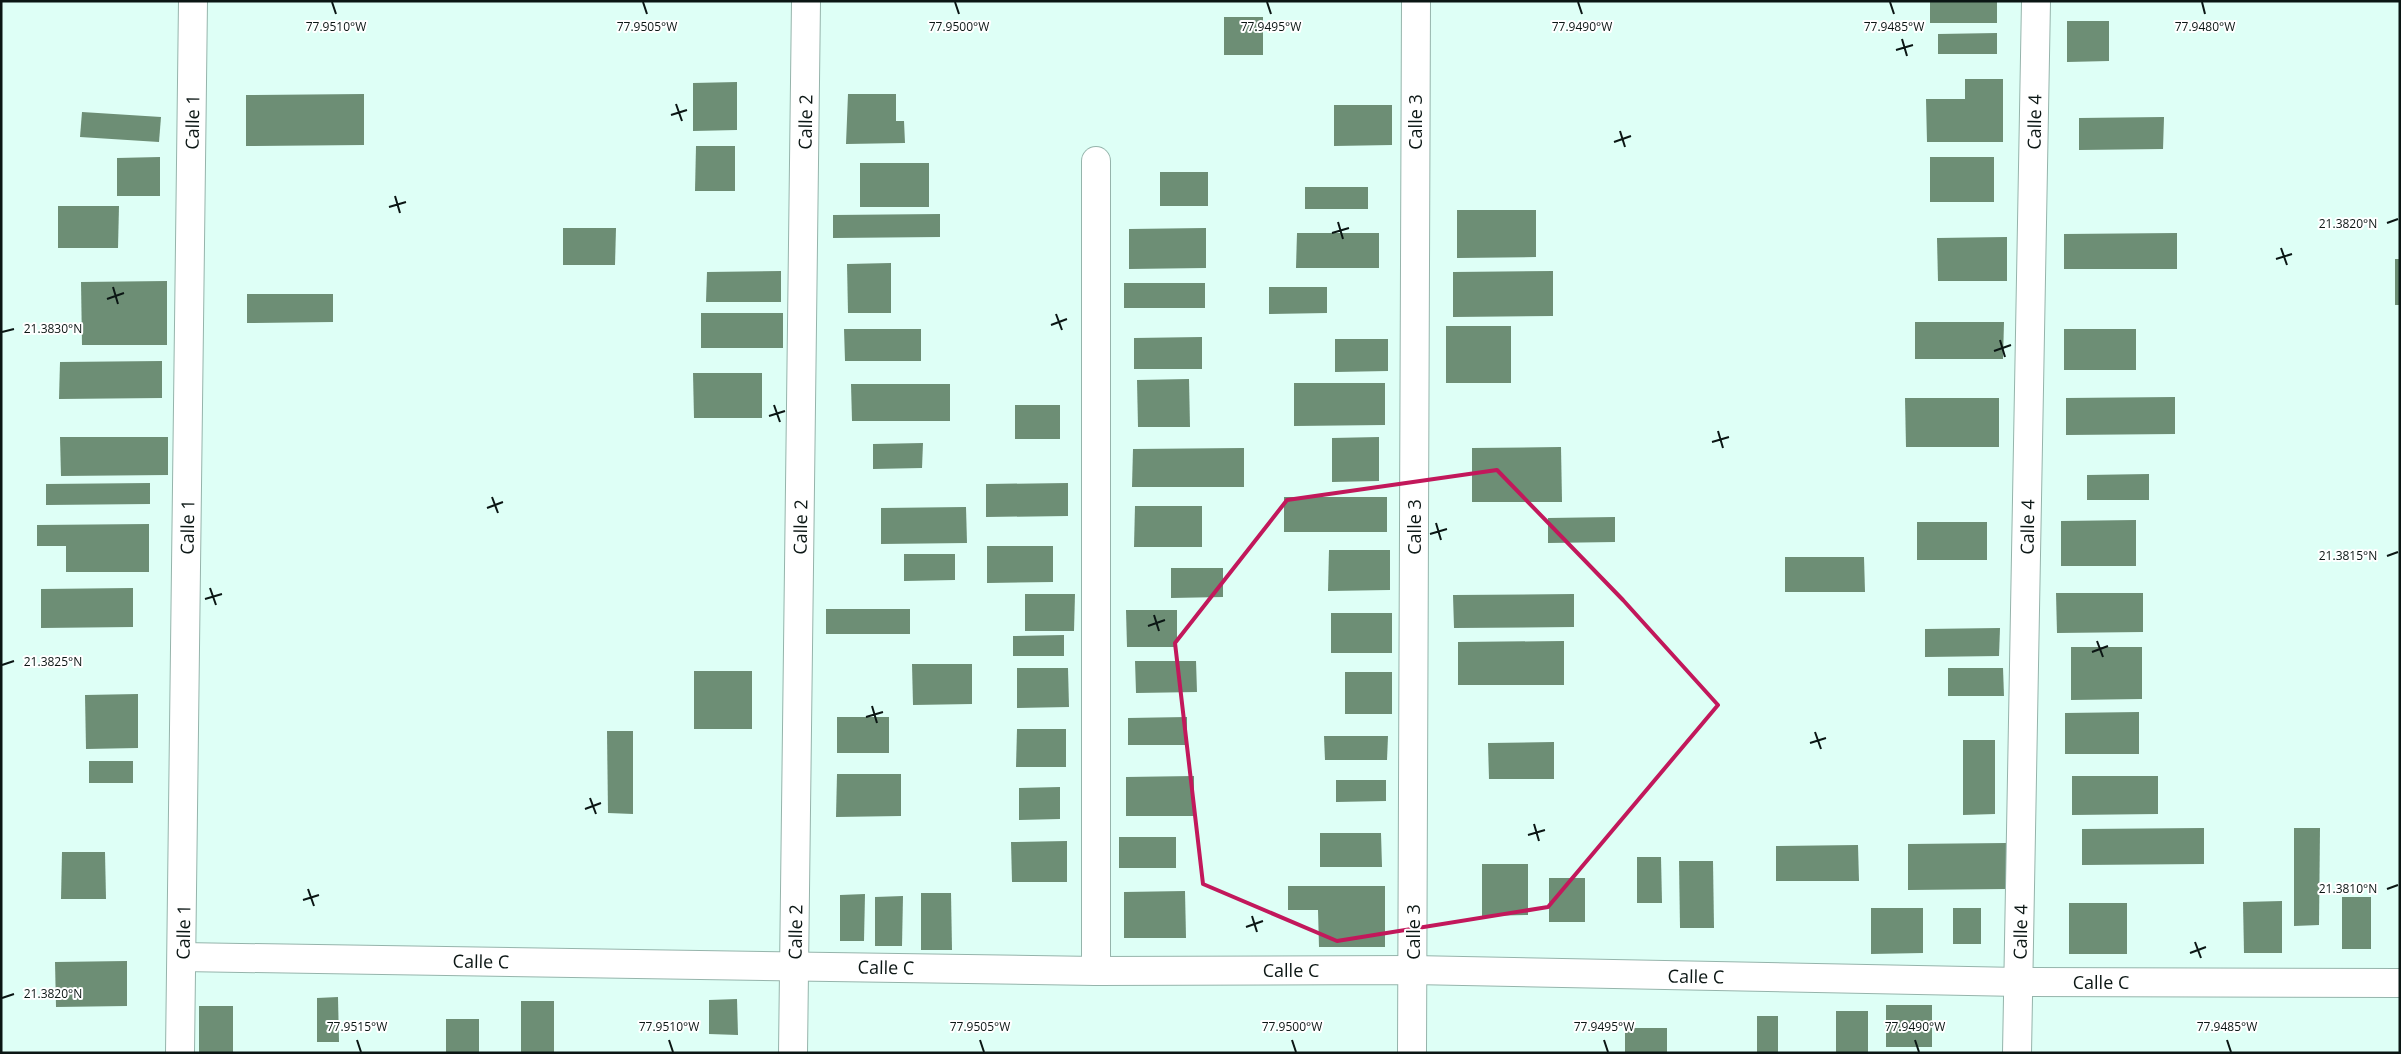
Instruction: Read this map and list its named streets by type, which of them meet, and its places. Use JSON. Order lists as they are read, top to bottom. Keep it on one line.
{"streets":{"street":["Calle 1","Calle 2","Calle 3","Calle 4","Calle C"]},"crossings":[["Calle 1","Calle C"],["Calle 2","Calle C"],["Calle 3","Calle C"],["Calle 4","Calle C"]],"coordinates":["77.9510°W","77.9505°W","77.9500°W","77.9495°W","77.9490°W","77.9485°W","77.9480°W","21.3820°N","21.3830°N","21.3815°N","21.3825°N","21.3810°N","77.9515°W"]}
